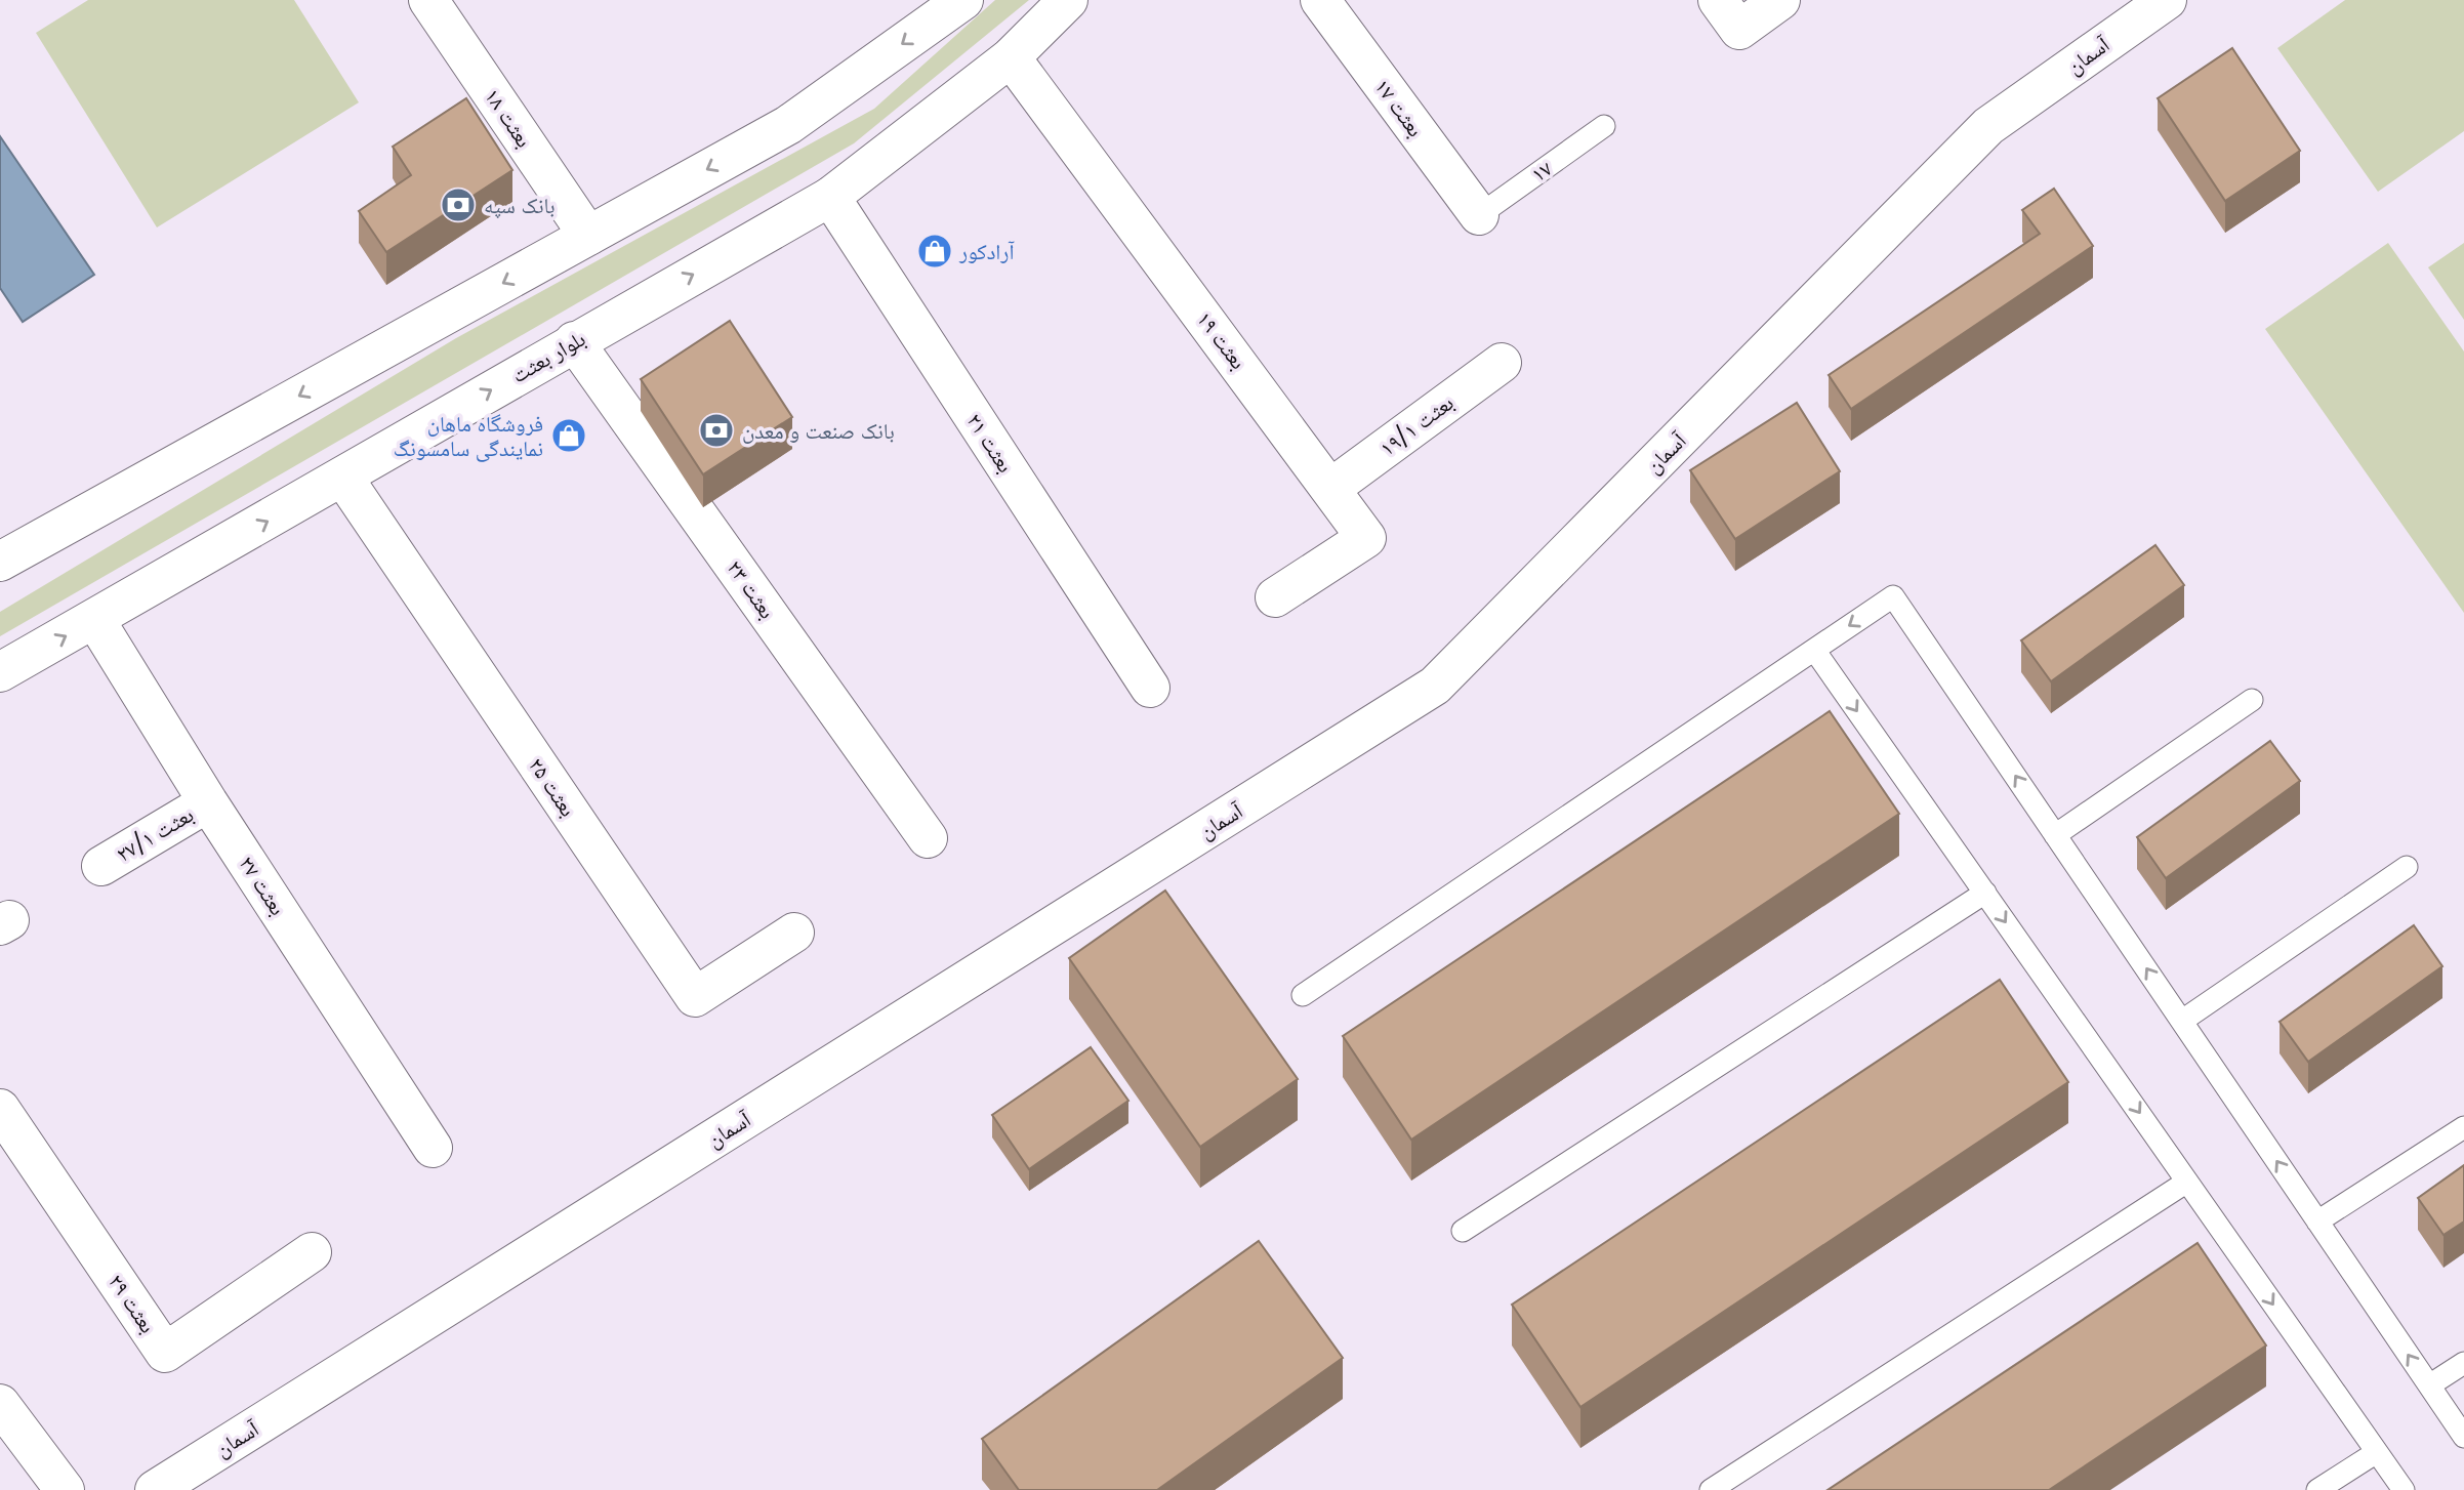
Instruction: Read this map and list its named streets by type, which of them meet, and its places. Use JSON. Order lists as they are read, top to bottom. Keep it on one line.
{"streets":{"street":["آسمان","بعثت ۱۷","بعثت ۱۸","بعثت ۱۹","بلوار بعثت","۱۹/۱ بعثت","۲۱ بعثت","۲۳ بعثت","۲۵ بعثت","۲۷/۱ بعثت","۲۷ بعثت","۲۹ بعثت"],"lane":["۱۷"]},"crossings":[["بعثت ۱۷","۱۷"],["بعثت ۱۹","بلوار بعثت"],["بعثت ۱۹","۱۹/۱ بعثت"],["بلوار بعثت","۲۱ بعثت"],["بلوار بعثت","۲۳ بعثت"],["بلوار بعثت","۲۵ بعثت"],["بلوار بعثت","۲۷ بعثت"],["۲۷/۱ بعثت","۲۷ بعثت"]],"places":{"bank":["بانک سپه","بانک صنعت و معدن"],"shop":["آرادکور","فروشگاه ماهان نمایندگی سامسونگ"]}}
